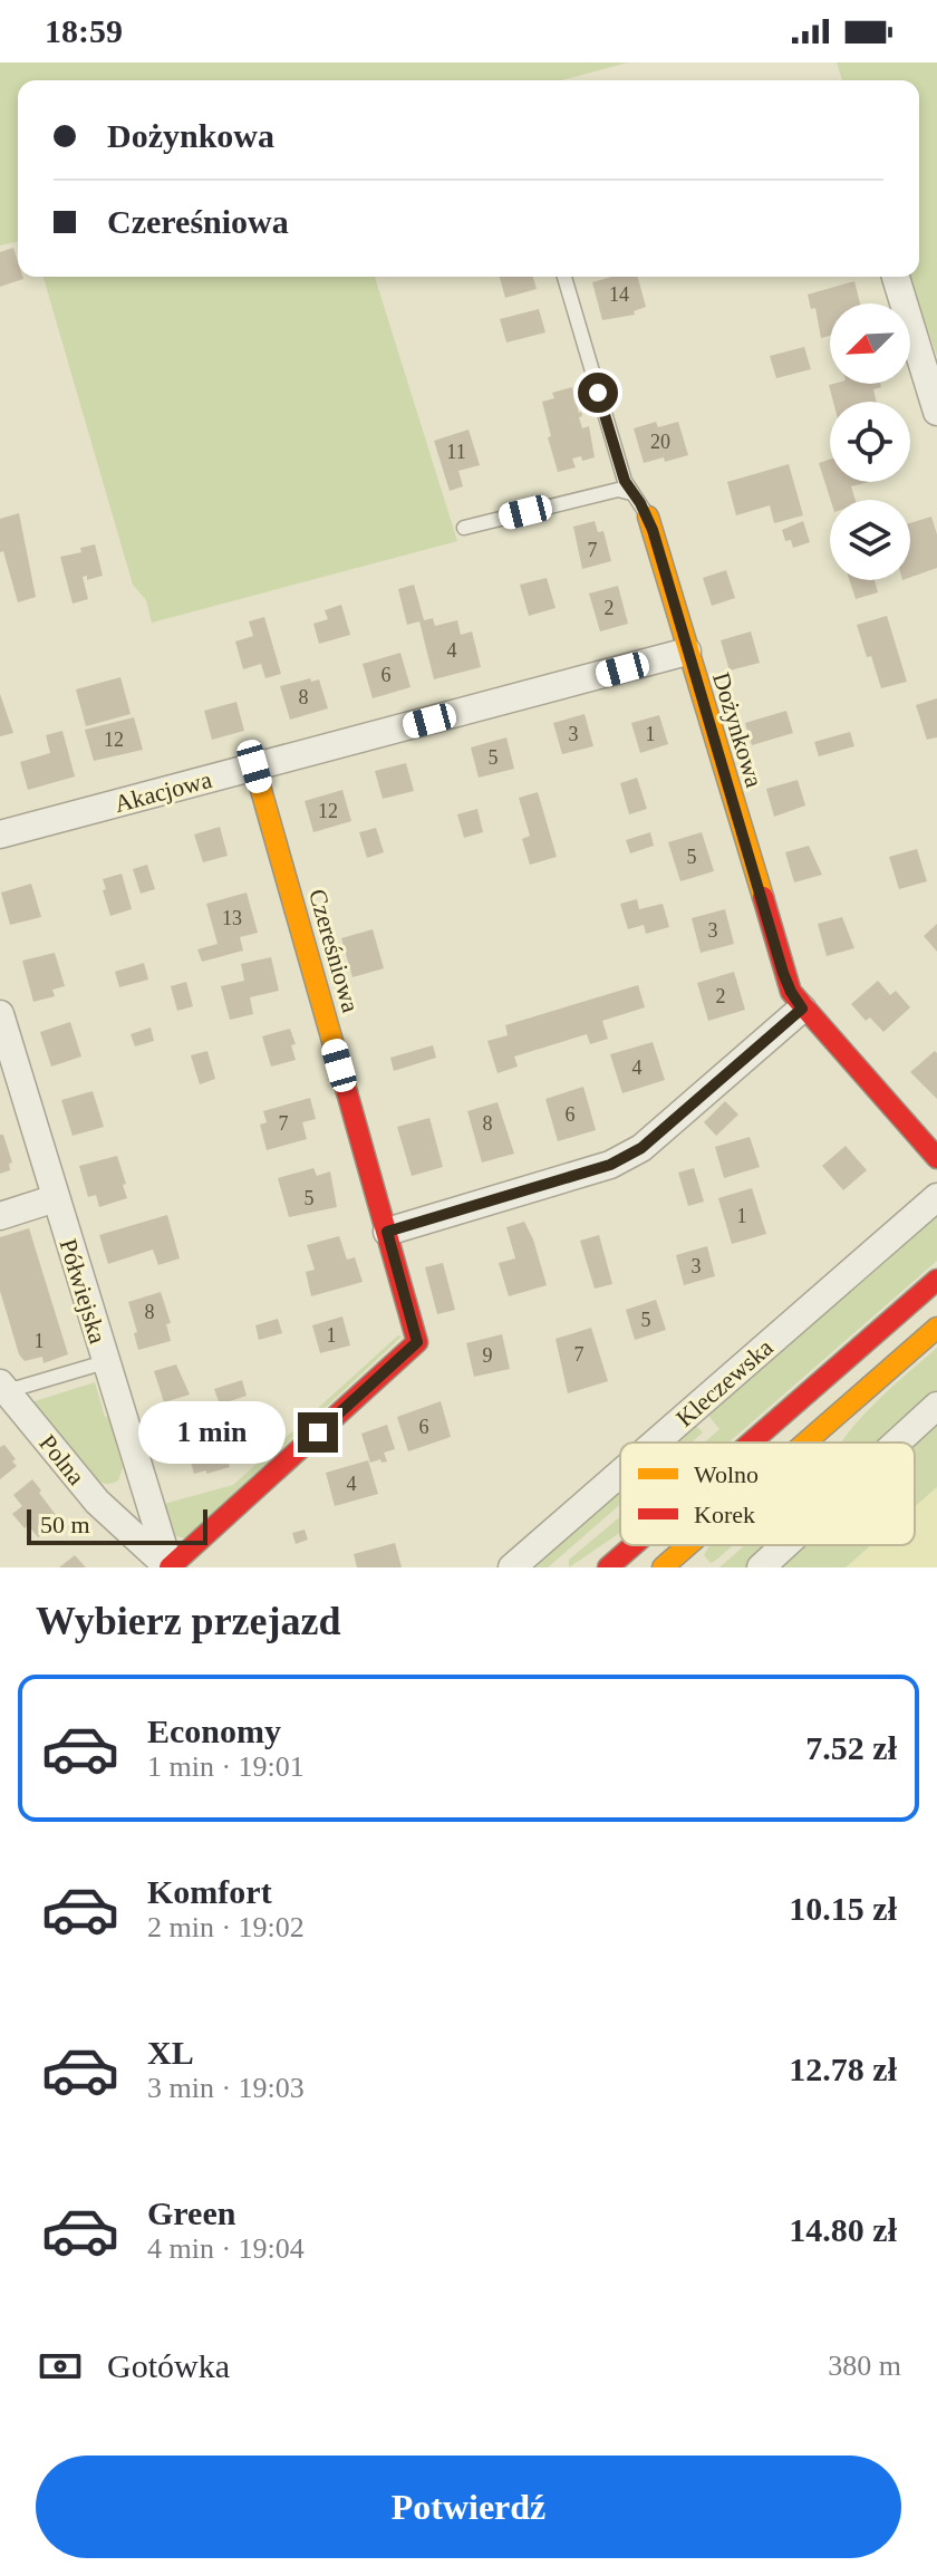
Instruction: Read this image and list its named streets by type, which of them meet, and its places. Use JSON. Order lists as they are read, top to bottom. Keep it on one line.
{"streets":{"street":["Dożynkowa","Akacjowa","Czereśniowa","Półwiejska","Kleczewska","Polna"]},"crossings":[["Dożynkowa","Akacjowa"],["Akacjowa","Czereśniowa"],["Czereśniowa","Półwiejska"],["Czereśniowa","Polna"],["Półwiejska","Polna"]],"house_numbers":["14","20","11","7","2","4","6","8","3","1","12","5","12","5","13","3","2","4","6","7","8","5","1","3","8","5","1","1","7","9","6","4"],"legend":["Wolno","Korek"],"scale_bar":"50 m","north":"bottom left","page":{"status":"18:59","banner":["Dożynkowa","Czereśniowa"],"bubble":"1 min","scale":"50 m","heading":"Wybierz przejazd","list":[{"name":"Economy","note":"1 min · 19:01","value":"7.52 zł"},{"name":"Komfort","note":"2 min · 19:02","value":"10.15 zł"},{"name":"XL","note":"3 min · 19:03","value":"12.78 zł"},{"name":"Green","note":"4 min · 19:04","value":"14.80 zł"}],"pay":["Gotówka","380 m"],"buttons":"Potwierdź"}}
